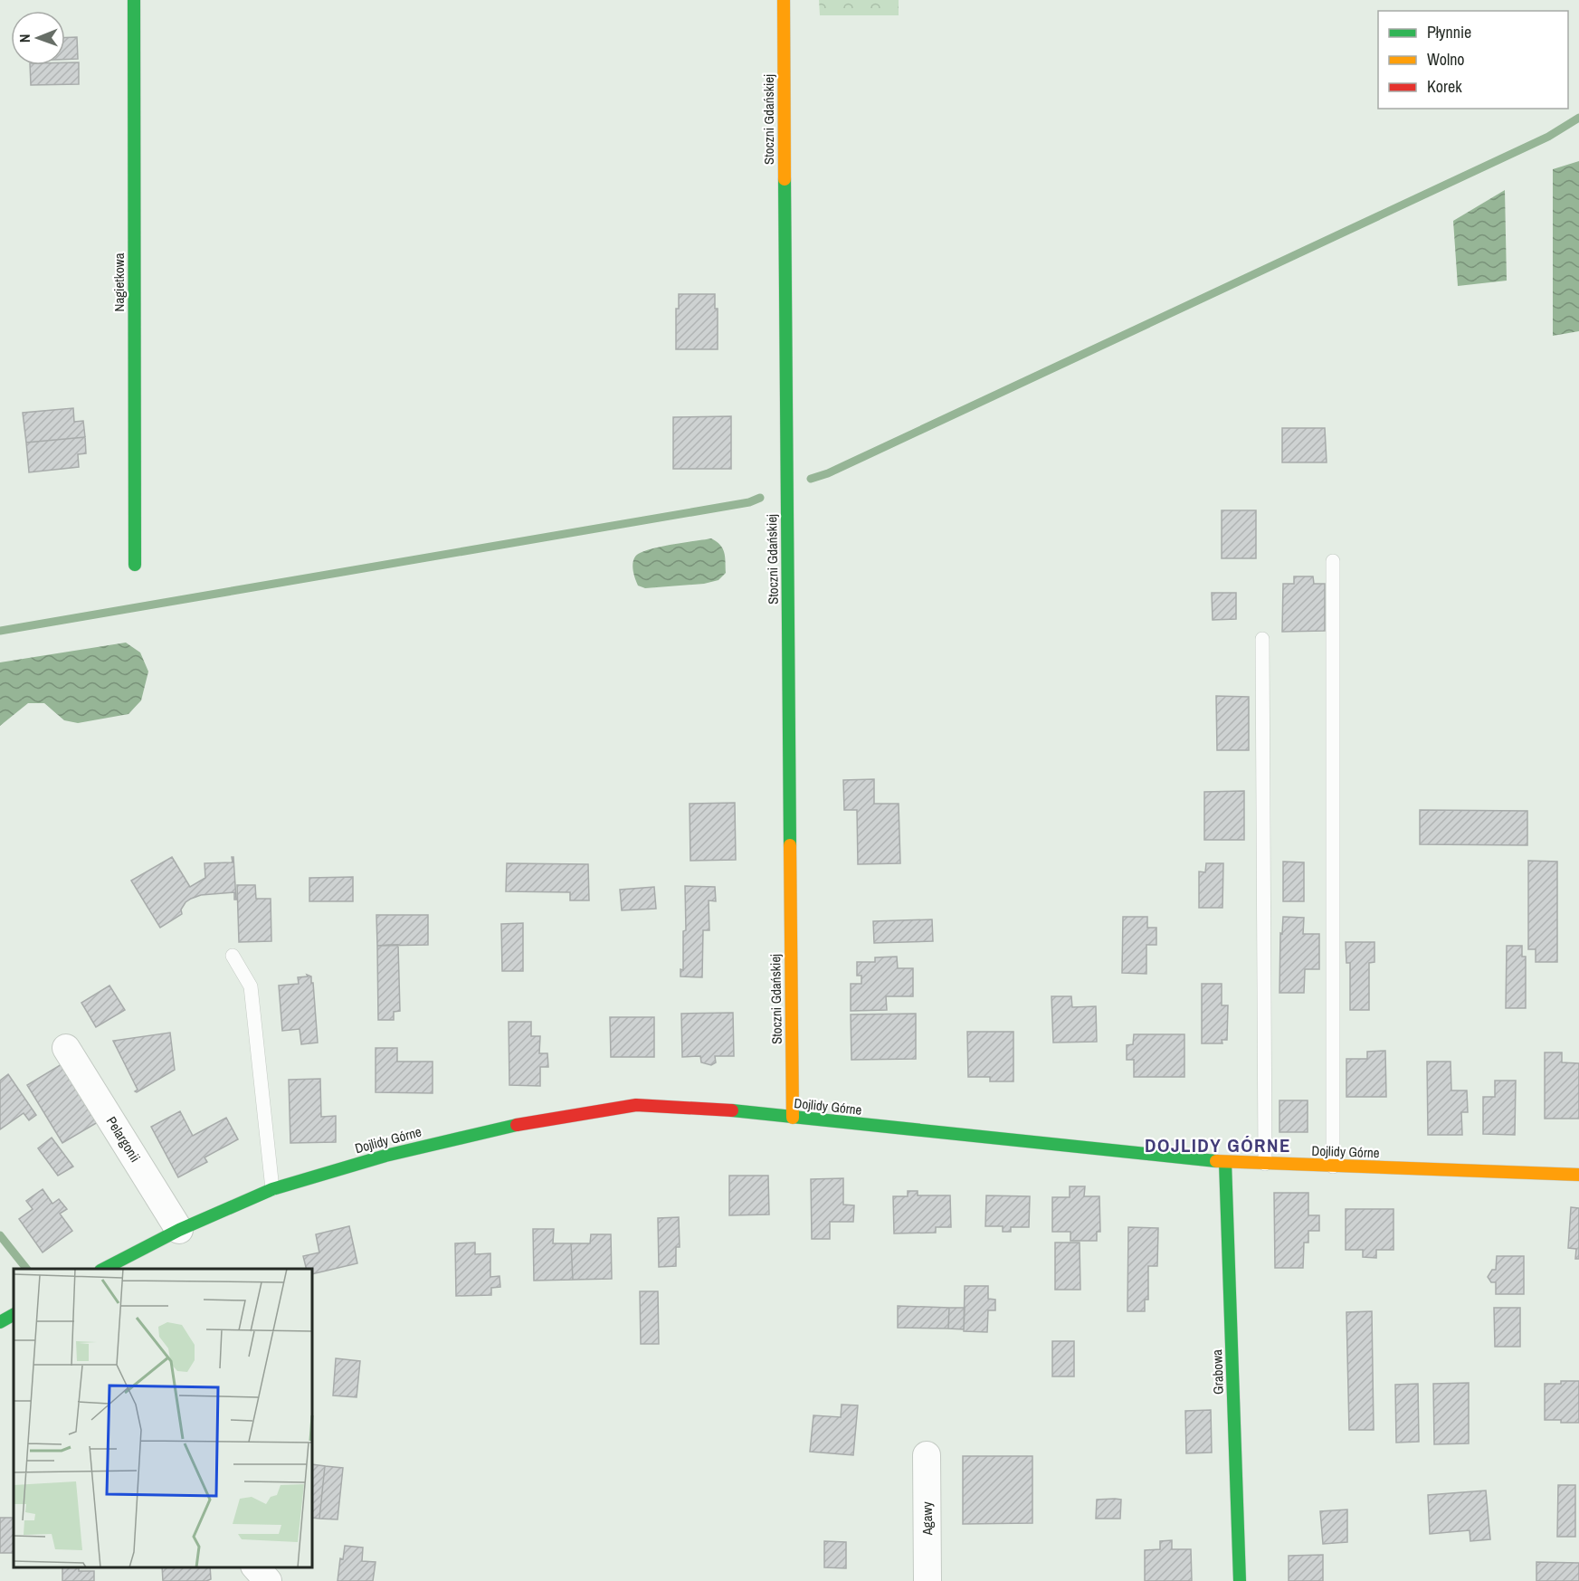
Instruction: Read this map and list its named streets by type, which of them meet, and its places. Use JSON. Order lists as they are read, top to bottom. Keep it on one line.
{"streets":{"street":["Stoczni Gdańskiej","Nagietkowa","Dojlidy Górne","Pelargonii","Grabowa","Agawy"]},"crossings":[["Stoczni Gdańskiej","Dojlidy Górne"],["Dojlidy Górne","Pelargonii"],["Dojlidy Górne","Grabowa"]],"districts":["DOJLIDY GÓRNE"],"legend":["Płynnie","Wolno","Korek"],"north":"left"}
